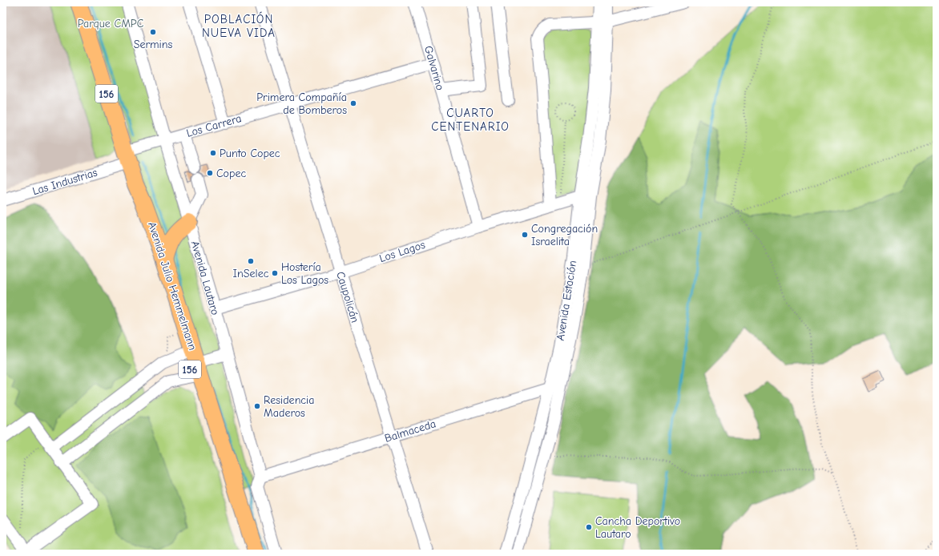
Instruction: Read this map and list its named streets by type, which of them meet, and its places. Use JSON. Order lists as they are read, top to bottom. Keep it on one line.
{"streets":{"highway":["156","Avenida Julio Hemmelmann"],"street":["Galvarino","Los Carrera","Las Industrias","Los Lagos","Avenida Lautaro","Caupolicán","Avenida Estación","Balmaceda"]},"crossings":[["Galvarino","Los Carrera"],["Galvarino","Los Lagos"],["Los Carrera","Las Industrias"],["Los Carrera","Avenida Lautaro"],["Los Carrera","Avenida Julio Hemmelmann"],["Los Carrera","Caupolicán"],["Las Industrias","Avenida Julio Hemmelmann"],["Los Lagos","Avenida Lautaro"],["Los Lagos","Caupolicán"],["Los Lagos","Avenida Estación"],["Avenida Lautaro","Balmaceda"],["Caupolicán","Balmaceda"],["Avenida Estación","Balmaceda"]],"districts":["POBLACIÓN NUEVA VIDA","CUARTO CENTENARIO"],"parks":["Parque CMPC"],"places":["Sermins","Primera Compañía de Bomberos","Punto Copec","Copec","Congregación Israelita","InSelec","Hostería Los Lagos","Residencia Maderos","Cancha Deportivo Lautaro"]}
